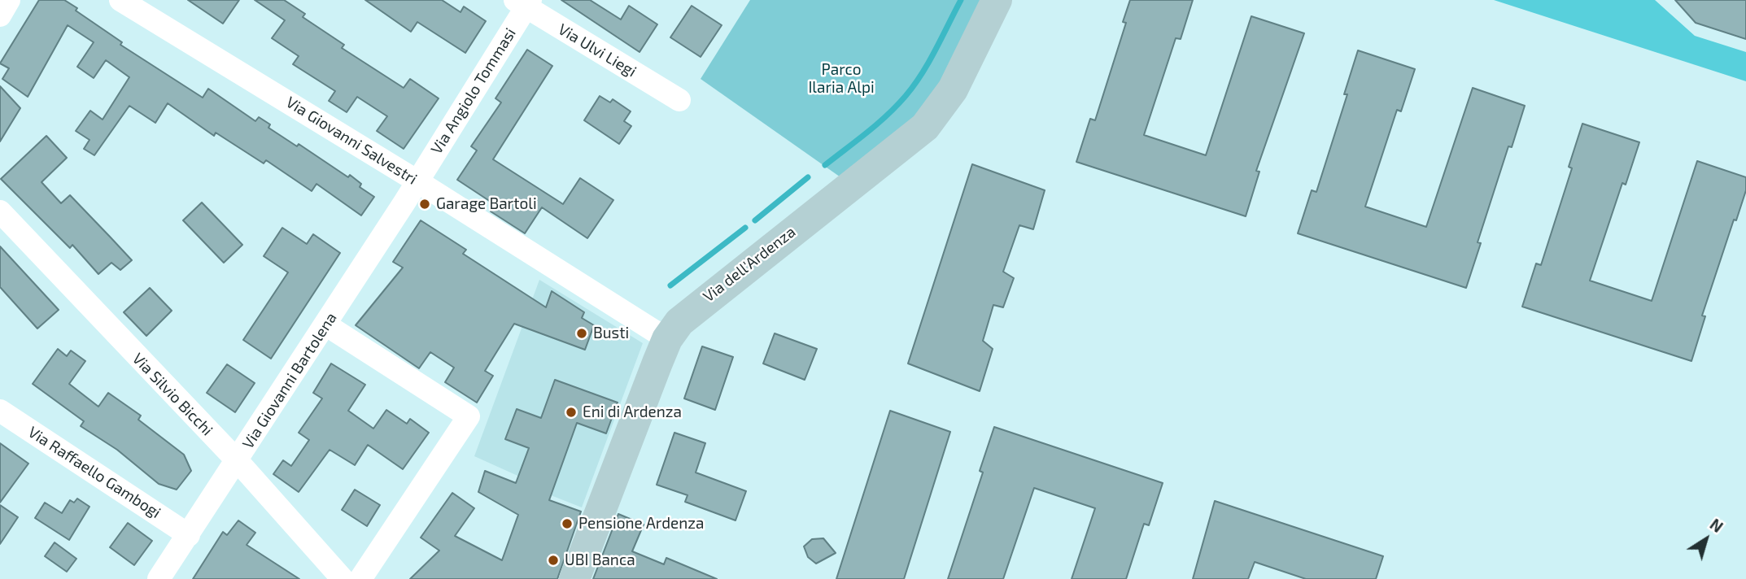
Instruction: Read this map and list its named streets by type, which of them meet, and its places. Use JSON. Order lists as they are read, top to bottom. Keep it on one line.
{"streets":{"main road":["Via dell'Ardenza"],"street":["Via Ulvi Liegi","Via Angiolo Tommasi","Via Giovanni Salvestri","Via Giovanni Bartolena","Via Silvio Bicchi","Via Raffaello Gambogi"]},"crossings":[["Via Ulvi Liegi","Via Angiolo Tommasi"],["Via Angiolo Tommasi","Via Giovanni Salvestri"],["Via Angiolo Tommasi","Via Giovanni Bartolena"],["Via Giovanni Salvestri","Via dell'Ardenza"],["Via Giovanni Salvestri","Via Giovanni Bartolena"],["Via Giovanni Bartolena","Via Silvio Bicchi"],["Via Giovanni Bartolena","Via Raffaello Gambogi"]],"parks":["Parco Ilaria Alpi"],"places":["Garage Bartoli","Busti","Eni di Ardenza","Pensione Ardenza","UBI Banca"],"north":"top right"}
